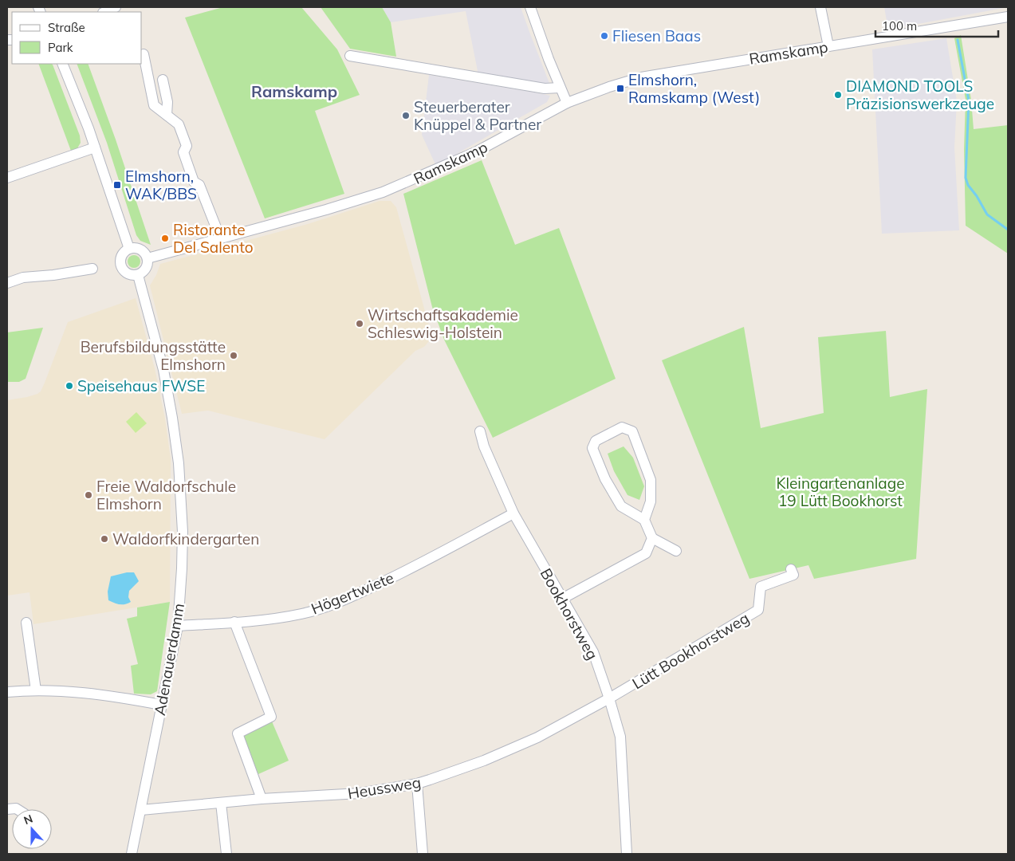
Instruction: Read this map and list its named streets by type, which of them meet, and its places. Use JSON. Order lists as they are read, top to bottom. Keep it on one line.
{"streets":{"street":["Ramskamp","Högertwiete","Bookhorstweg","Lütt Bookhorstweg","Adenauerdamm","Heussweg"]},"crossings":[["Ramskamp","Adenauerdamm"],["Högertwiete","Bookhorstweg"],["Högertwiete","Adenauerdamm"],["Bookhorstweg","Lütt Bookhorstweg"],["Bookhorstweg","Heussweg"],["Lütt Bookhorstweg","Heussweg"],["Adenauerdamm","Heussweg"]],"districts":["Ramskamp"],"parks":["Kleingartenanlage 19 Lütt Bookhorst"],"places":{"other":["Fliesen Baas","DIAMOND TOOLS Präzisionswerkzeuge","Steuerberater Knüppel & Partner","Ristorante Del Salento","Wirtschaftsakademie Schleswig-Holstein","Berufsbildungsstätte Elmshorn","Speisehaus FWSE","Freie Waldorfschule Elmshorn","Waldorfkindergarten"],"transit":["Elmshorn, Ramskamp (West)","Elmshorn, WAK/BBS"]},"legend":["Straße","Park"],"scale_bar":"100 m","north":"top"}
